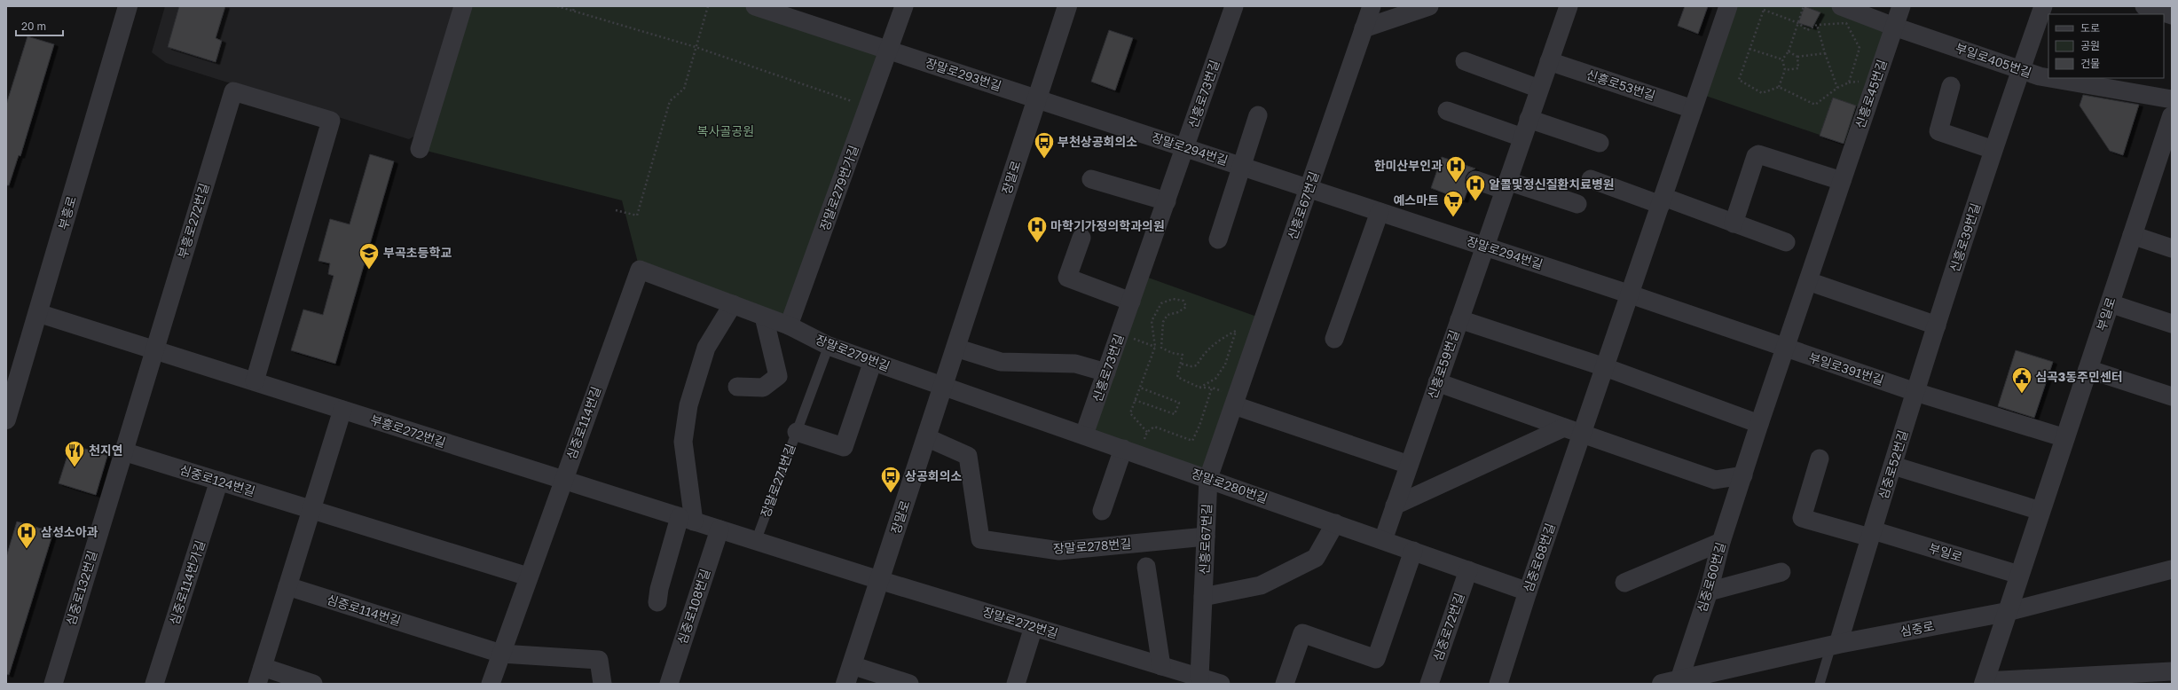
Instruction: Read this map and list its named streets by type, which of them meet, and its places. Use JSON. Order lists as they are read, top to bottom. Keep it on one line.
{"streets":{"street":["부일로405번길","장말로293번길","신흥로53번길","신흥로73번길","신흥로45번길","장말로294번길","장말로","장말로279번가길","신흥로67번길","부흥로","부흥로272번길","신흥로39번길","부일로","장말로279번길","신흥로59번길","부일로391번길","심중로114번길","심중로52번길","심중로124번길","장말로271번길","장말로280번길","장말로278번길","심중로68번길","심중로60번길","심중로114번가길","심중로132번길","심중로108번길","장말로272번길","심중로72번길","심중로"]},"crossings":[["부일로405번길","신흥로45번길"],["부일로405번길","신흥로39번길"],["장말로293번길","장말로294번길"],["장말로293번길","장말로"],["장말로293번길","장말로279번가길"],["신흥로53번길","신흥로59번길"],["신흥로73번길","장말로294번길"],["신흥로73번길","장말로280번길"],["신흥로45번길","부일로391번길"],["신흥로45번길","심중로60번길"],["장말로294번길","장말로"],["장말로294번길","신흥로67번길"],["장말로294번길","신흥로59번길"],["장말로294번길","부일로391번길"],["장말로294번길","심중로68번길"],["장말로","장말로279번길"],["장말로","장말로280번길"],["장말로","장말로278번길"],["장말로","장말로272번길"],["장말로279번가길","장말로279번길"],["신흥로67번길","장말로280번길"],["신흥로67번길","장말로278번길"],["신흥로67번길","장말로272번길"],["부흥로","부흥로272번길"],["부흥로272번길","심중로114번길"],["부흥로272번길","심중로132번길"],["신흥로39번길","부일로391번길"],["신흥로39번길","심중로52번길"],["부일로","부일로391번길"],["부일로","심중로52번길"],["부일로","심중로"],["장말로279번길","심중로114번길"],["장말로279번길","장말로271번길"],["장말로279번길","장말로280번길"],["신흥로59번길","장말로280번길"],["부일로391번길","심중로52번길"],["부일로391번길","심중로68번길"],["부일로391번길","심중로60번길"],["심중로52번길","심중로"],["심중로124번길","심중로114번가길"],["심중로124번길","심중로132번길"],["장말로280번길","심중로68번길"],["장말로280번길","심중로72번길"],["심중로60번길","심중로"]],"parks":["복사골공원"],"places":{"bus stop":["부천상공회의소","상공회의소"],"hospital":["한미산부인과","알콜및정신질환치료병원","마학기가정의학과의원","삼성소아과"],"supermarket":["예스마트"],"school or university":["부곡초등학교"],"public building":["심곡3동주민센터"],"restaurant":["천지연"]},"legend":["도로","공원","건물"],"scale_bar":"20 m"}
